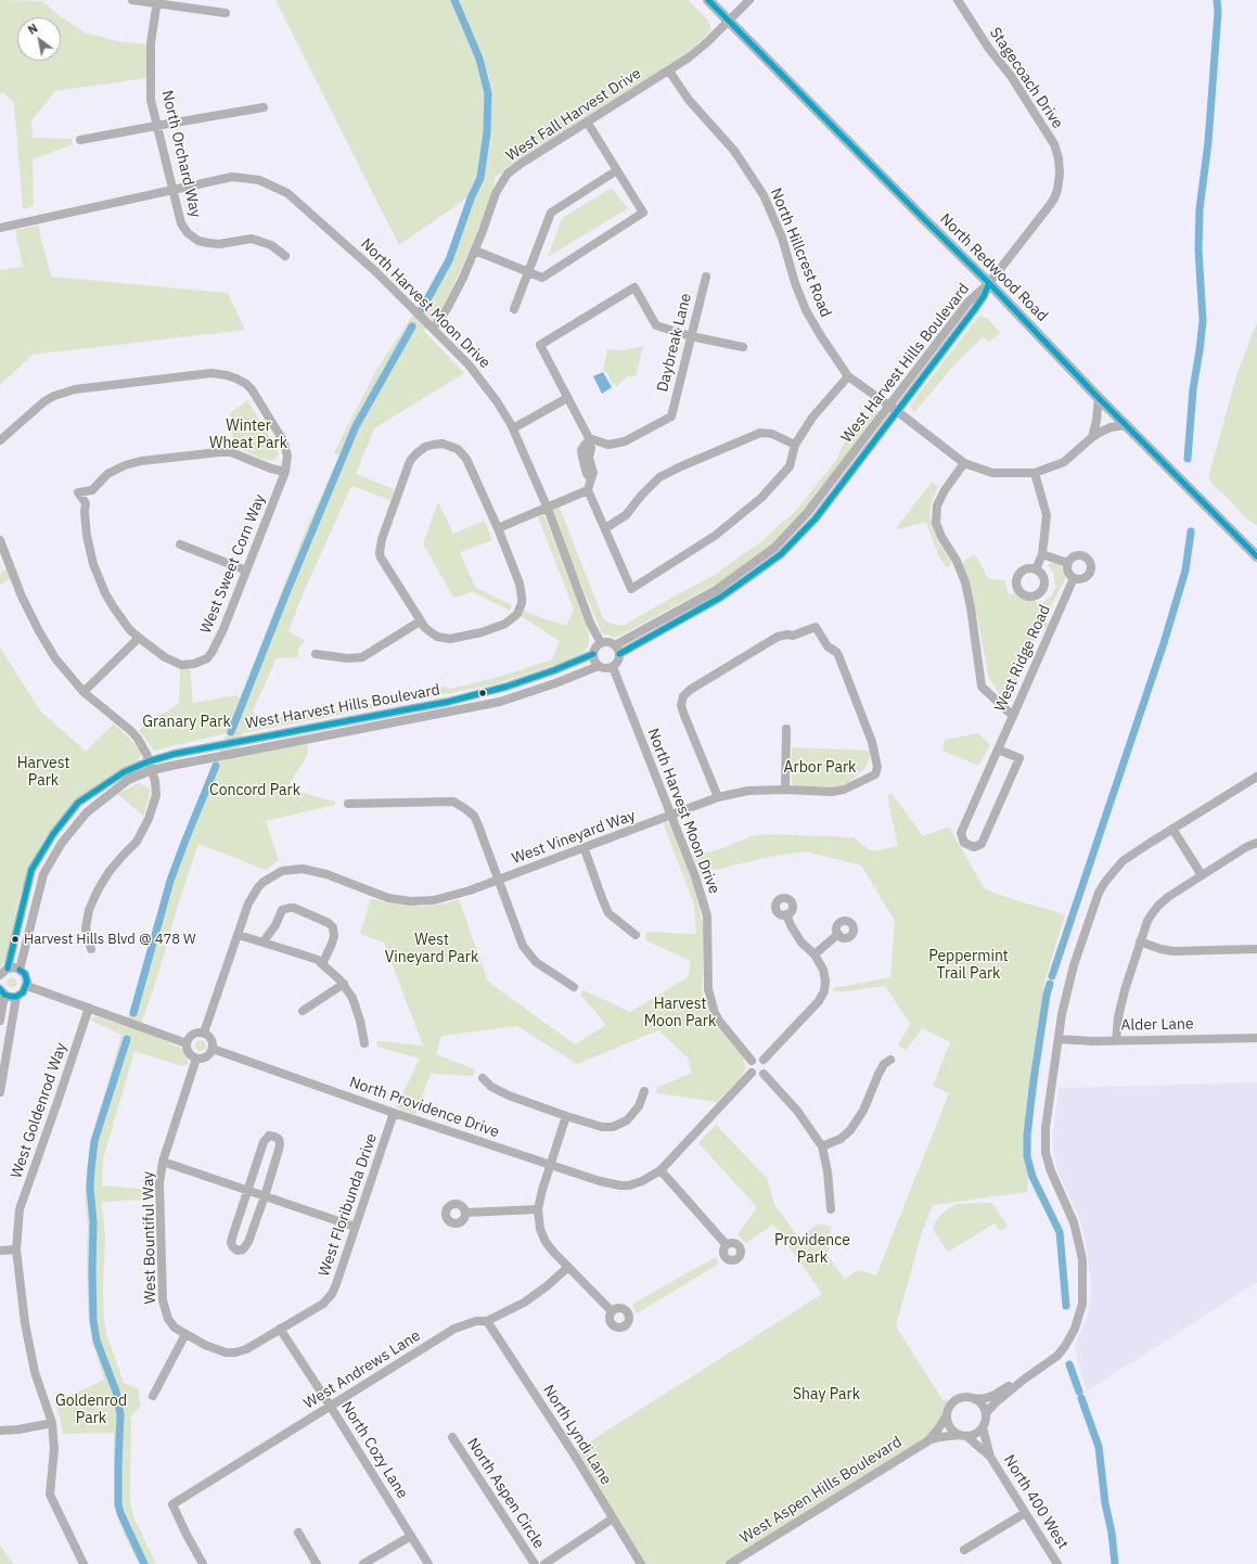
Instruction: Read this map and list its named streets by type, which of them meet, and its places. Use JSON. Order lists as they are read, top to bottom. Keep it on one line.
{"streets":{"main road":["North Redwood Road"],"street":["Stagecoach Drive","West Fall Harvest Drive","North Orchard Way","North Hillcrest Road","North Harvest Moon Drive","Daybreak Lane","West Harvest Hills Boulevard","West Sweet Corn Way","West Ridge Road","West Vineyard Way","Alder Lane","North Providence Drive","West Goldenrod Way","West Floribunda Drive","West Bountiful Way","West Andrews Lane","North Lyndi Lane","North Cozy Lane","West Aspen Hills Boulevard","North Aspen Circle","North 400 West"]},"crossings":[["Stagecoach Drive","North Redwood Road"],["Stagecoach Drive","West Harvest Hills Boulevard"],["West Fall Harvest Drive","North Redwood Road"],["West Fall Harvest Drive","North Harvest Moon Drive"],["North Orchard Way","North Harvest Moon Drive"],["North Hillcrest Road","West Harvest Hills Boulevard"],["North Redwood Road","West Harvest Hills Boulevard"],["North Harvest Moon Drive","West Harvest Hills Boulevard"],["North Harvest Moon Drive","West Vineyard Way"],["North Providence Drive","West Floribunda Drive"],["North Providence Drive","West Bountiful Way"],["West Floribunda Drive","West Bountiful Way"],["West Floribunda Drive","North Cozy Lane"],["West Andrews Lane","North Lyndi Lane"],["West Andrews Lane","North Cozy Lane"]],"parks":["Winter Wheat Park","Granary Park","Harvest Park","Arbor Park","Concord Park","West Vineyard Park","Peppermint Trail Park","Harvest Moon Park","Providence Park","Shay Park","Goldenrod Park"],"places":["Harvest Hills Blvd @ 478 W"],"north":"top left"}
